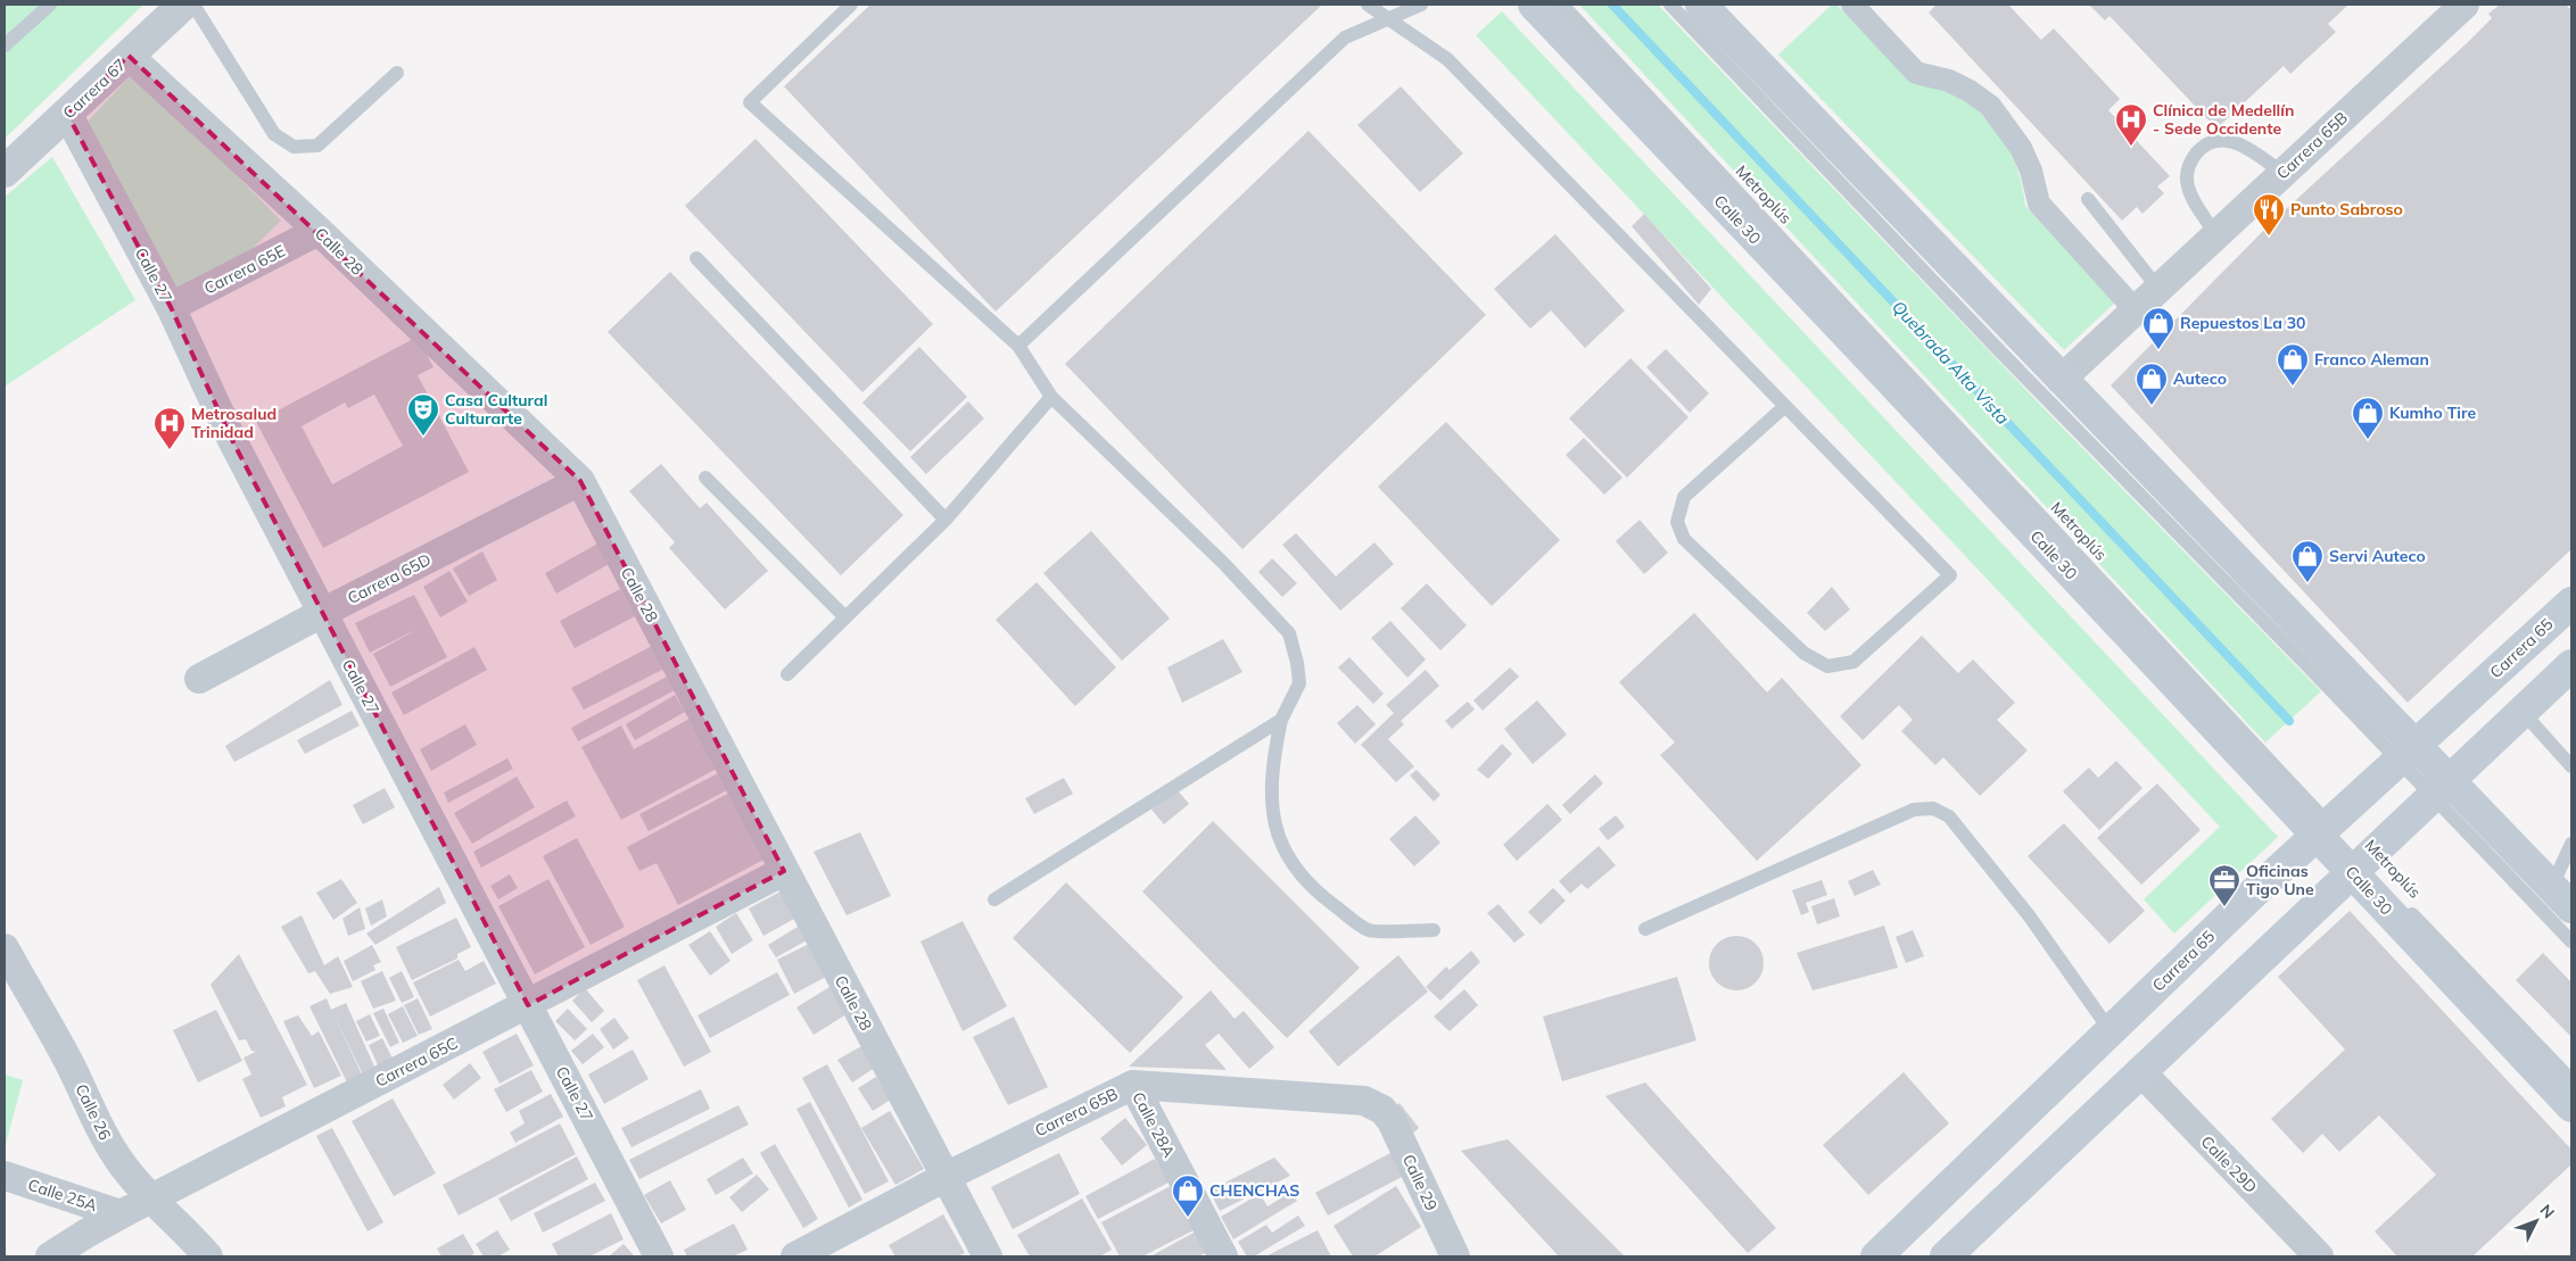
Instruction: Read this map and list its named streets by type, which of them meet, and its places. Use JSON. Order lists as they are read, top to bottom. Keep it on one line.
{"streets":{"main road":["Calle 30","Carrera 65"],"street":["Carrera 67","Carrera 65B","Calle 28","Carrera 65E","Calle 27","Carrera 65D","Carrera 65C","Calle 26","Calle 28A","Calle 29D","Calle 29","Calle 25A"],"lane":["Metroplús"]},"crossings":[["Carrera 67","Calle 28"],["Carrera 67","Calle 27"],["Carrera 65B","Calle 28"],["Carrera 65B","Calle 28A"],["Carrera 65B","Calle 29"],["Metroplús","Calle 30"],["Metroplús","Carrera 65"],["Calle 30","Carrera 65"],["Calle 28","Carrera 65E"],["Calle 28","Carrera 65D"],["Calle 28","Carrera 65C"],["Carrera 65E","Calle 27"],["Calle 27","Carrera 65D"],["Calle 27","Carrera 65C"],["Carrera 65C","Calle 26"],["Carrera 65C","Calle 25A"]],"water":["Quebrada Alta Vista"],"places":{"hospital":["Clínica de Medellín - Sede Occidente","Metrosalud Trinidad"],"restaurant":["Punto Sabroso"],"shop":["Repuestos La 30","Franco Aleman","Auteco","Kumho Tire","Servi Auteco","CHENCHAS"],"theatre":["Casa Cultural Culturarte"],"office":["Oficinas Tigo Une"]},"north":"top right"}
